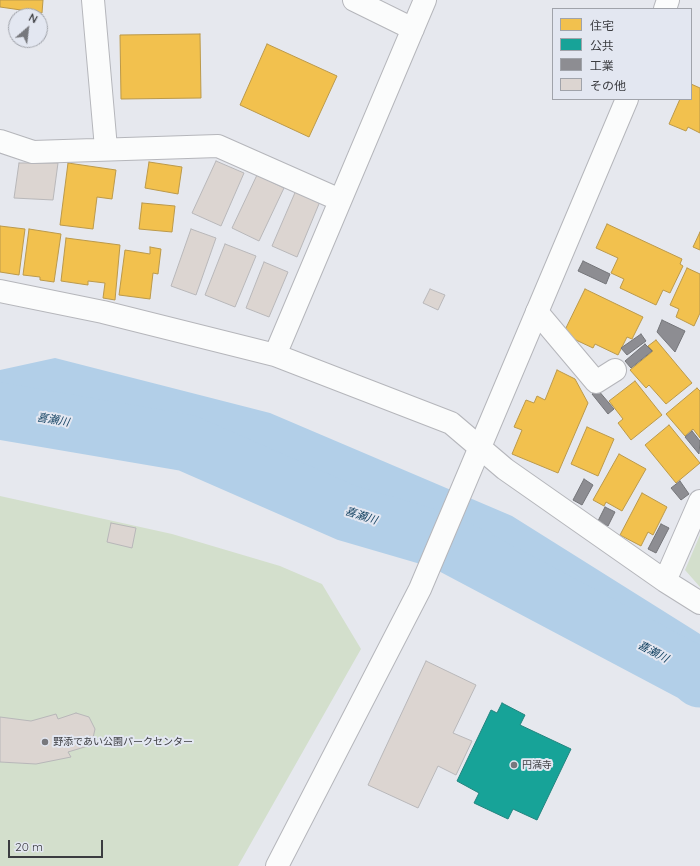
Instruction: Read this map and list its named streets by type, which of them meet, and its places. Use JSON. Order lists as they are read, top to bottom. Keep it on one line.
{"water":["喜瀬川"],"places":["野添であい公園パークセンター","円満寺"],"legend":["住宅","公共","工業","その他"],"scale_bar":"20 m","north":"top right"}
